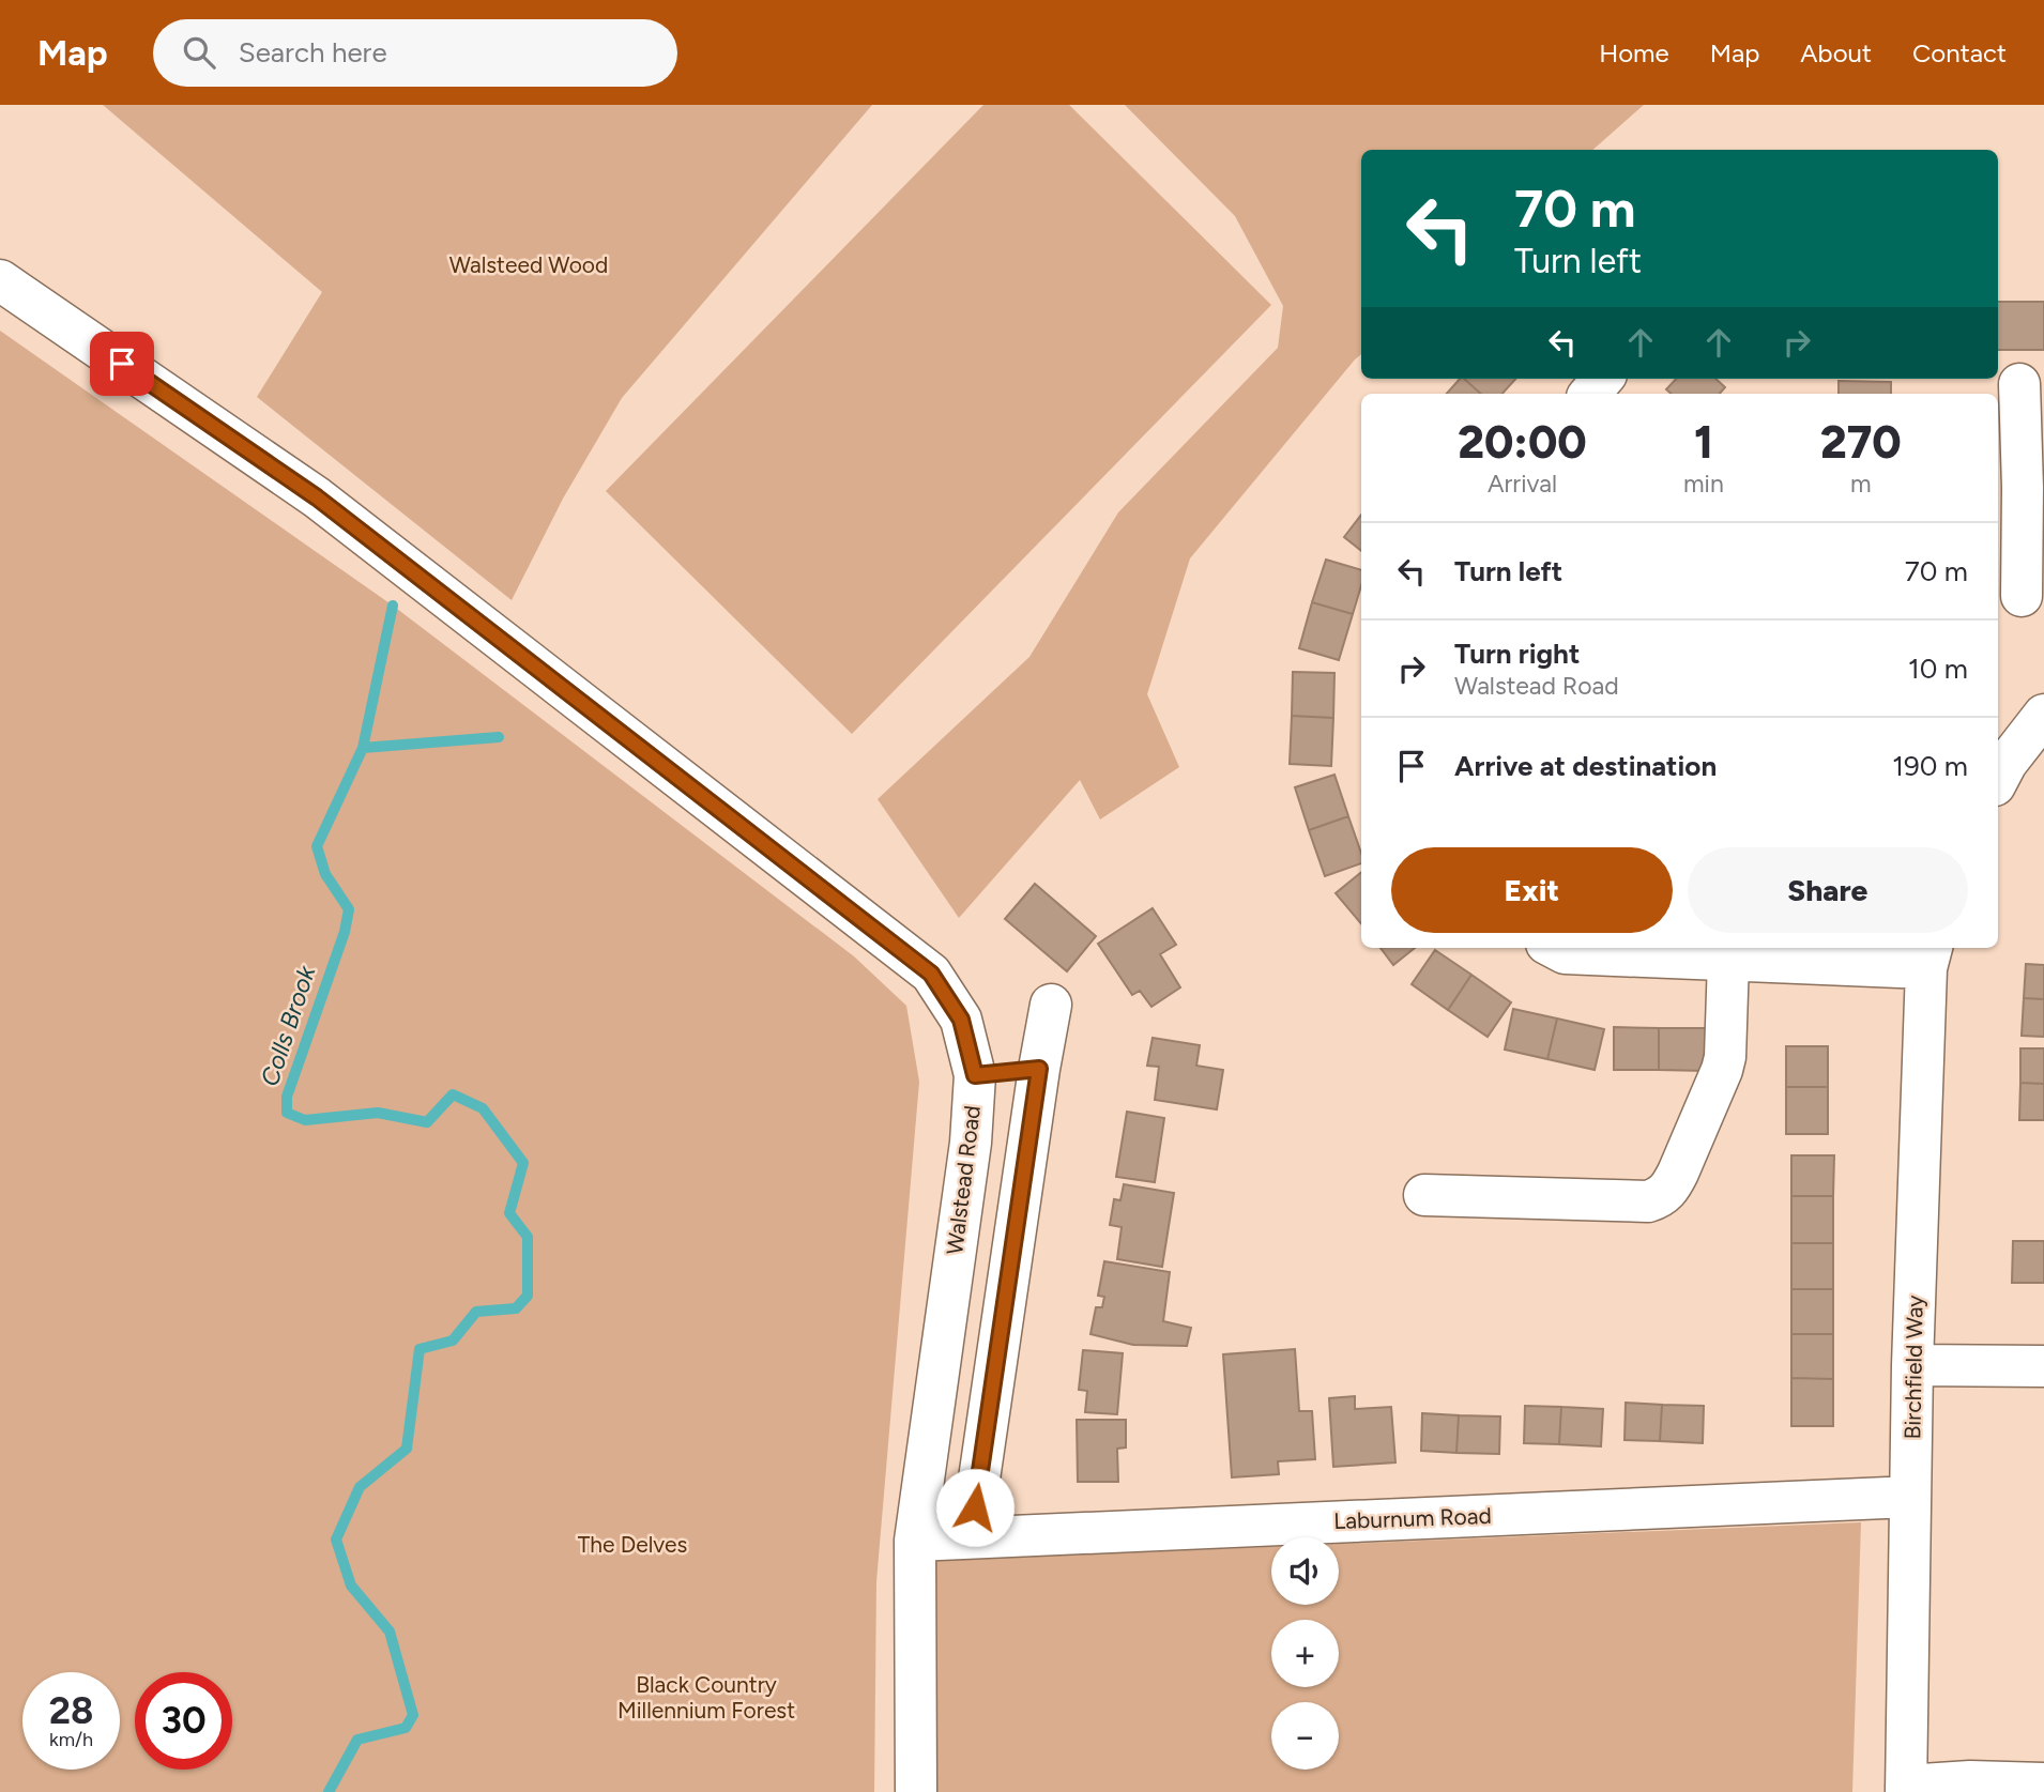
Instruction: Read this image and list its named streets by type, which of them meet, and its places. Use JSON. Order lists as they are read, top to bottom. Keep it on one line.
{"streets":{"street":["Walstead Road","Birchfield Way","Laburnum Road"]},"crossings":[["Walstead Road","Laburnum Road"],["Birchfield Way","Laburnum Road"]],"water":["Colls Brook"],"parks":["Walsteed Wood","The Delves","Black Country Millennium Forest"],"page":{"header":"Map","search":"Search here","nav":["Home","Map","About","Contact"],"turn":["70 m","Turn left"],"eta":["20:00","Arrival","1","min","270","m"],"list":[{"name":"Turn left","value":"70 m"},{"name":"Turn right","note":"Walstead Road","value":"10 m"},{"name":"Arrive at destination","value":"190 m"}],"buttons":["Exit","Share"],"map_buttons":["+","−"],"speed":"28 km/h","limit":"30"}}
